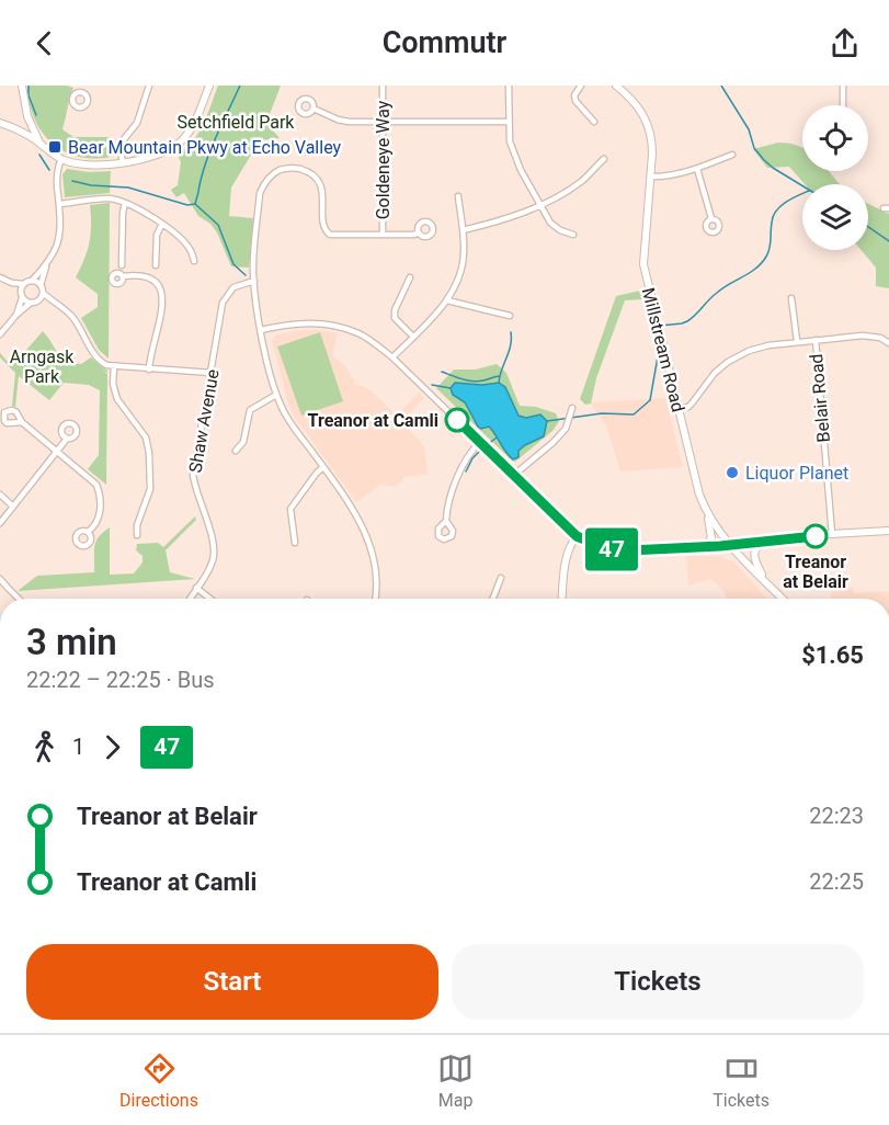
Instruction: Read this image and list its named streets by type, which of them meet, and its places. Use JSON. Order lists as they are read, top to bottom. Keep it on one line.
{"streets":{"main road":["Millstream Road"],"street":["Goldeneye Way","Belair Road","Shaw Avenue"]},"parks":["Setchfield Park","Arngask Park"],"places":{"transit":["Bear Mountain Pkwy at Echo Valley"],"other":["Treanor at Camli","Liquor Planet","Treanor at Belair"]},"lines":["bus line 47"],"page":{"header":"Commutr","on_map":"47","heading":["3 min","22:22 – 22:25 · Bus","$1.65"],"legs":["1","47"],"list":[{"name":"Treanor at Belair","value":"22:23"},{"name":"Treanor at Camli","value":"22:25"}],"buttons":["Start","Tickets"],"tabs":["Directions","Map","Tickets"]}}
